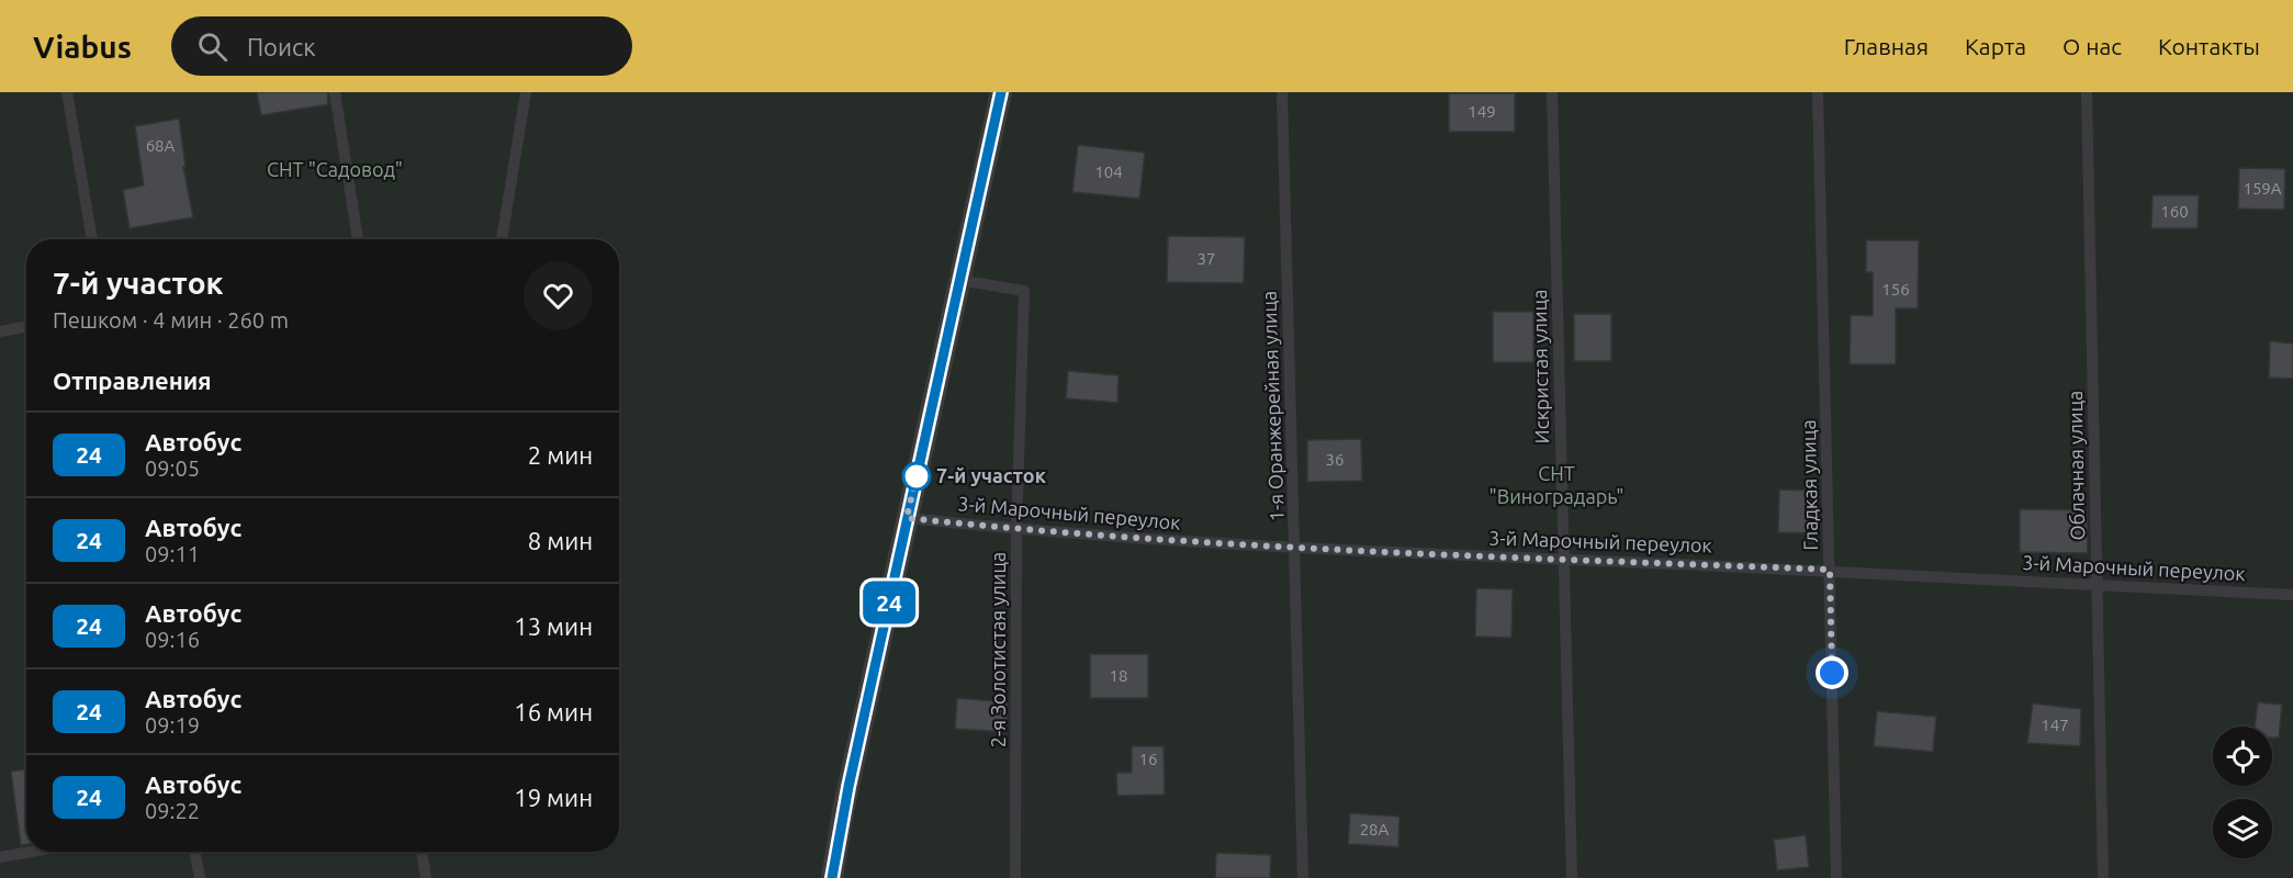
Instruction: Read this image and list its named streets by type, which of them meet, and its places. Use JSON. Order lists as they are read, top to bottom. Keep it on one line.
{"streets":{"lane":["Искристая улица","1-я Оранжерейная улица","Облачная улица","Гладкая улица","3-й Марочный переулок","2-я Золотистая улица"]},"crossings":[["Искристая улица","3-й Марочный переулок"],["1-я Оранжерейная улица","3-й Марочный переулок"],["Облачная улица","3-й Марочный переулок"],["Гладкая улица","3-й Марочный переулок"],["3-й Марочный переулок","2-я Золотистая улица"]],"parks":["СНТ \"Садовод\"","СНТ \"Виноградарь\""],"places":["7-й участок"],"lines":["bus line 24"],"house_numbers":["149","68А","104","159А","160","37","156","36","18","147","16","28А"],"page":{"header":"Viabus","search":"Поиск","nav":["Главная","Карта","О нас","Контакты"],"on_map":"24","heading":[["7-й участок","Пешком · 4 мин · 260 m"],"Отправления"],"list":[{"mark":"24","name":"Автобус","note":"09:05","value":"2 мин"},{"mark":"24","name":"Автобус","note":"09:11","value":"8 мин"},{"mark":"24","name":"Автобус","note":"09:16","value":"13 мин"},{"mark":"24","name":"Автобус","note":"09:19","value":"16 мин"},{"mark":"24","name":"Автобус","note":"09:22","value":"19 мин"}]}}
